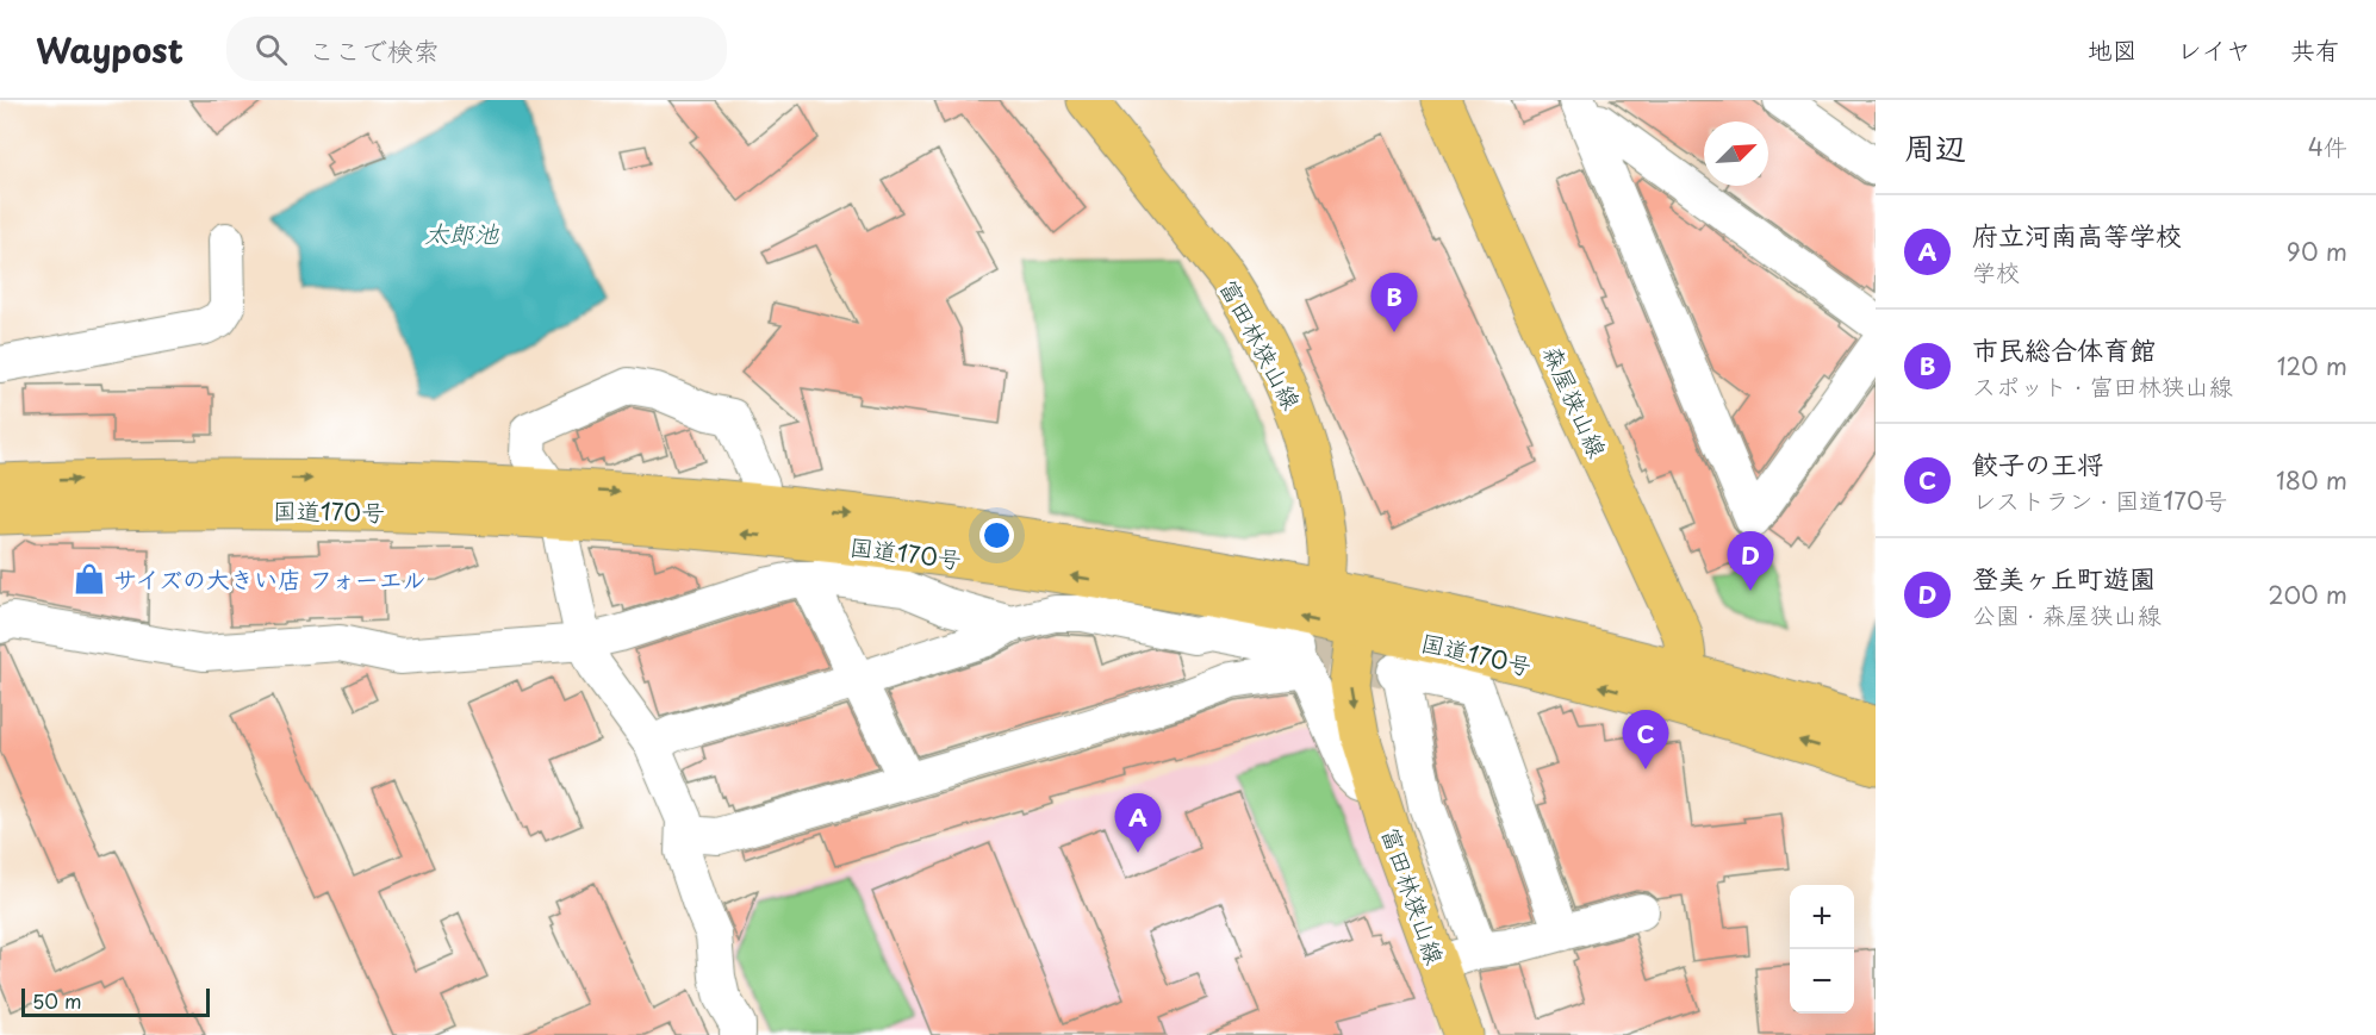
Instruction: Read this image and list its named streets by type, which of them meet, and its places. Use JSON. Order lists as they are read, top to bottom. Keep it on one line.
{"streets":{"main road":["富田林狭山線","森屋狭山線","国道170号"]},"crossings":[["富田林狭山線","国道170号"],["森屋狭山線","国道170号"]],"water":["太郎池"],"places":{"shop":["サイズの大きい店 フォーエル"]},"scale_bar":"50 m","north":"top right","page":{"header":"Waypost","search":"ここで検索","nav":["地図","レイヤ","共有"],"heading":["周辺","4件"],"list":[{"mark":"A","name":"府立河南高等学校","note":"学校","value":"90 m"},{"mark":"B","name":"市民総合体育館","note":"スポット · 富田林狭山線","value":"120 m"},{"mark":"C","name":"餃子の王将","note":"レストラン · 国道170号","value":"180 m"},{"mark":"D","name":"登美ヶ丘町遊園","note":"公園 · 森屋狭山線","value":"200 m"}],"pins":["B","D","C","A"],"map_buttons":["+","−"],"scale":"50 m"}}
